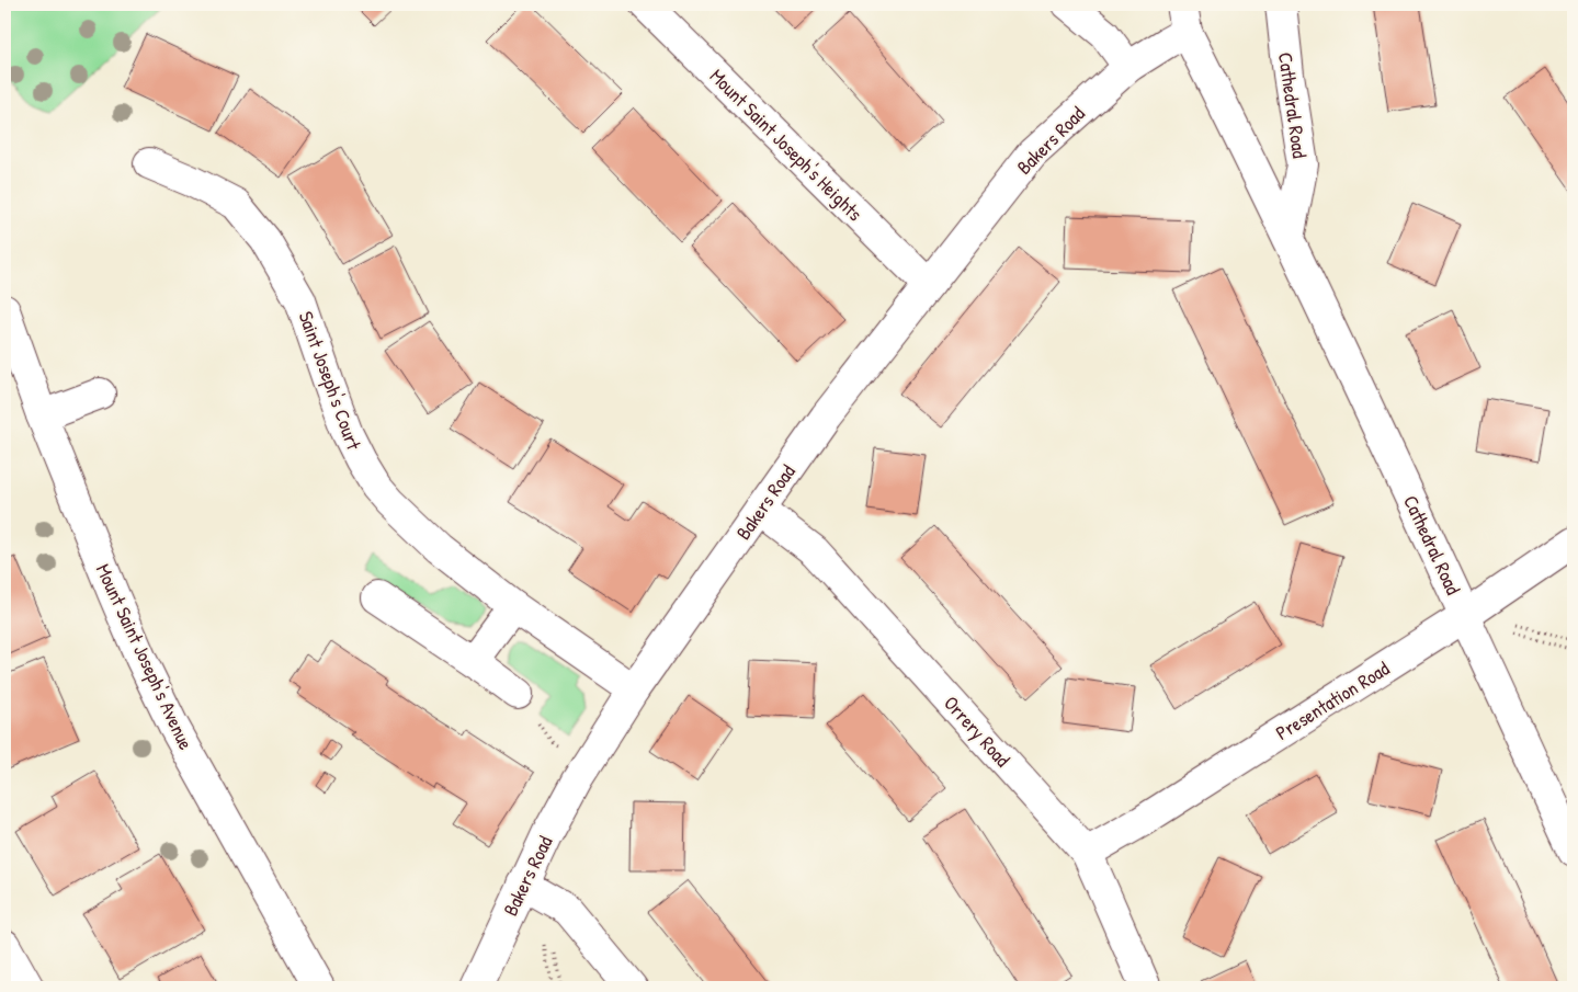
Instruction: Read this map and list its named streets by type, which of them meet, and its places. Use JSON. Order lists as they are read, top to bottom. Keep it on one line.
{"streets":{"street":["Cathedral Road","Bakers Road","Mount Saint Joseph's Heights","Saint Joseph's Court","Mount Saint Joseph's Avenue","Presentation Road","Orrery Road"]},"crossings":[["Cathedral Road","Bakers Road"],["Cathedral Road","Presentation Road"],["Bakers Road","Mount Saint Joseph's Heights"],["Bakers Road","Saint Joseph's Court"],["Bakers Road","Orrery Road"],["Presentation Road","Orrery Road"]]}
